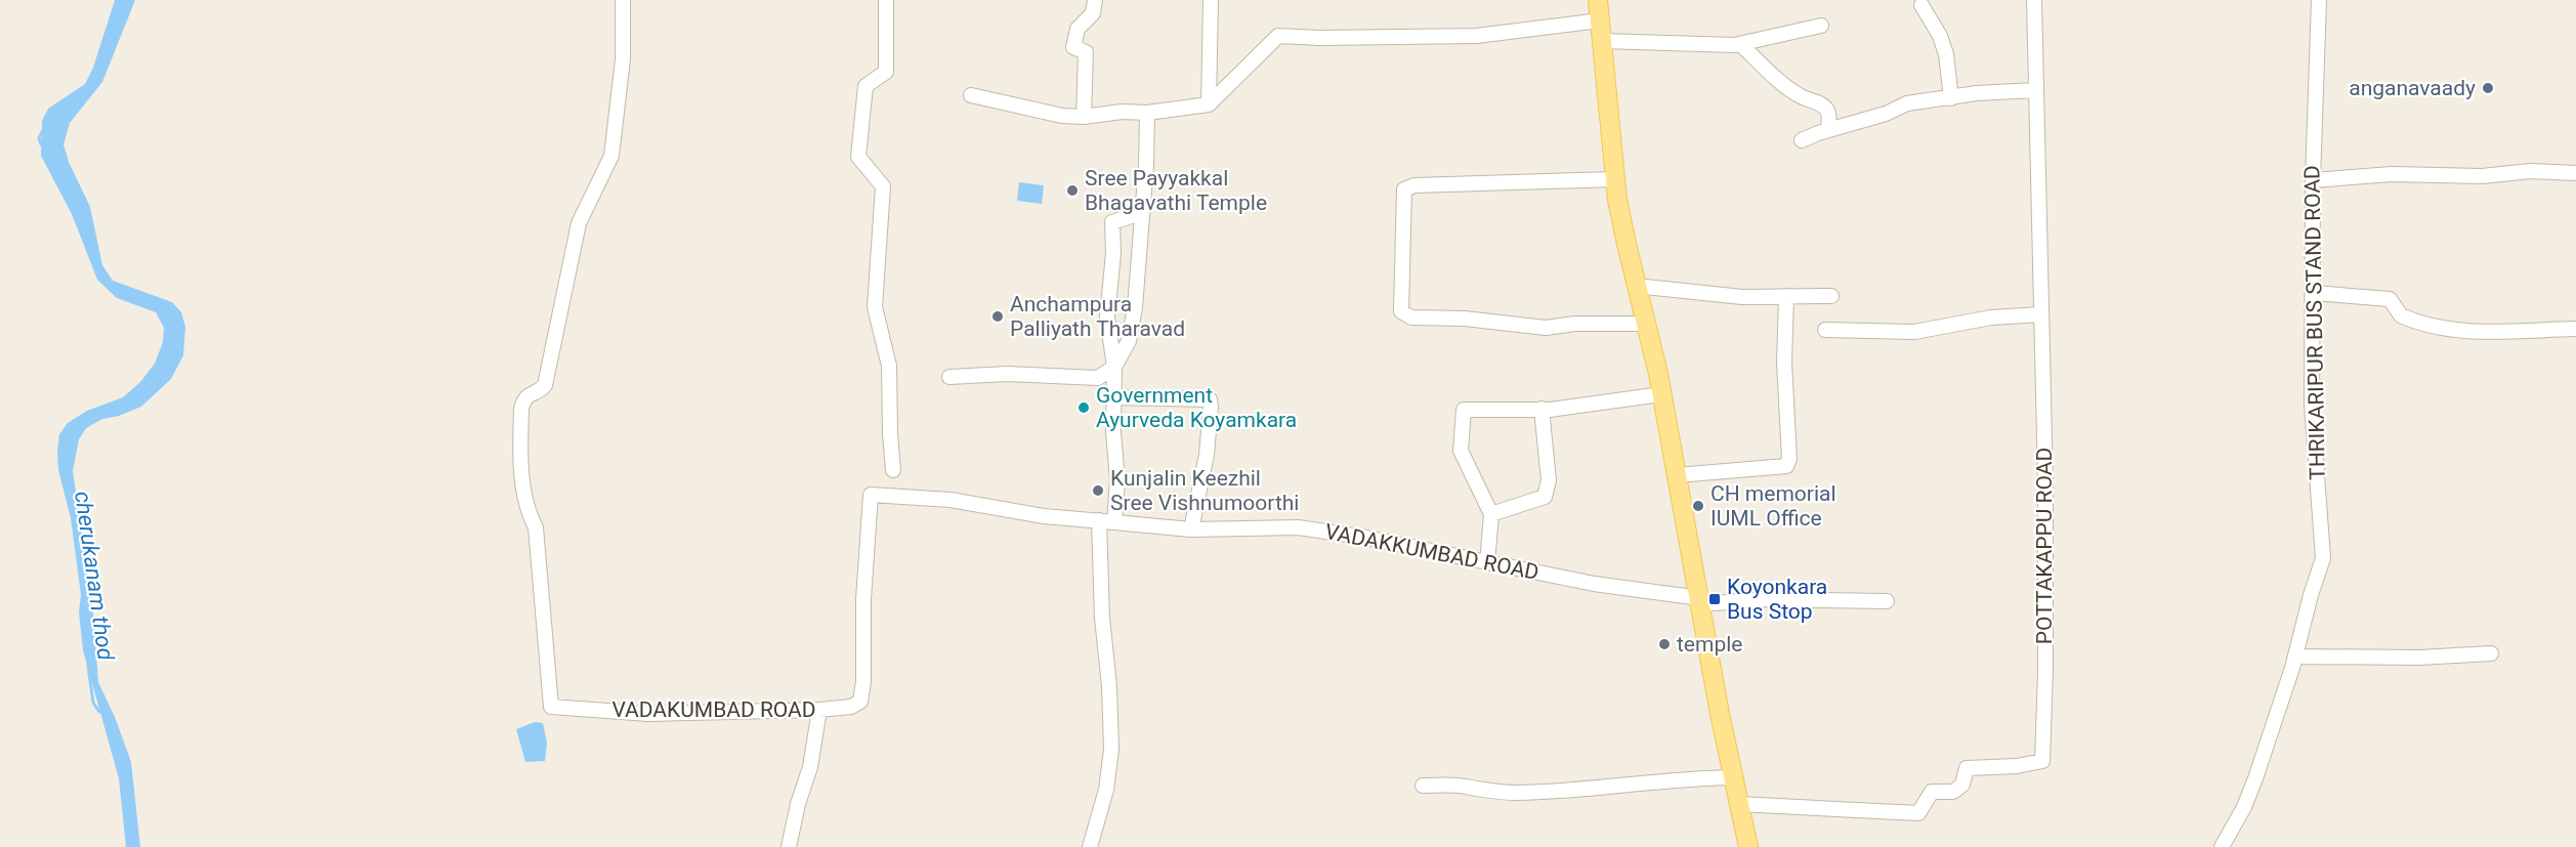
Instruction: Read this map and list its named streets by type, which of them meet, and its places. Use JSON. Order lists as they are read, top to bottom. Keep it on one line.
{"streets":{"street":["THRIKARIPUR BUS STAND ROAD","POTTAKAPPU ROAD","VADAKKUMBAD ROAD","VADAKUMBAD ROAD"]},"crossings":[["VADAKKUMBAD ROAD","VADAKUMBAD ROAD"]],"water":["cherukanam thod"],"places":{"other":["anganavaady","Sree Payyakkal Bhagavathi Temple","Anchampura Palliyath Tharavad","Government Ayurveda Koyamkara","Kunjalin Keezhil Sree Vishnumoorthi","CH memorial IUML Office","temple"],"transit":["Koyonkara Bus Stop"]}}
